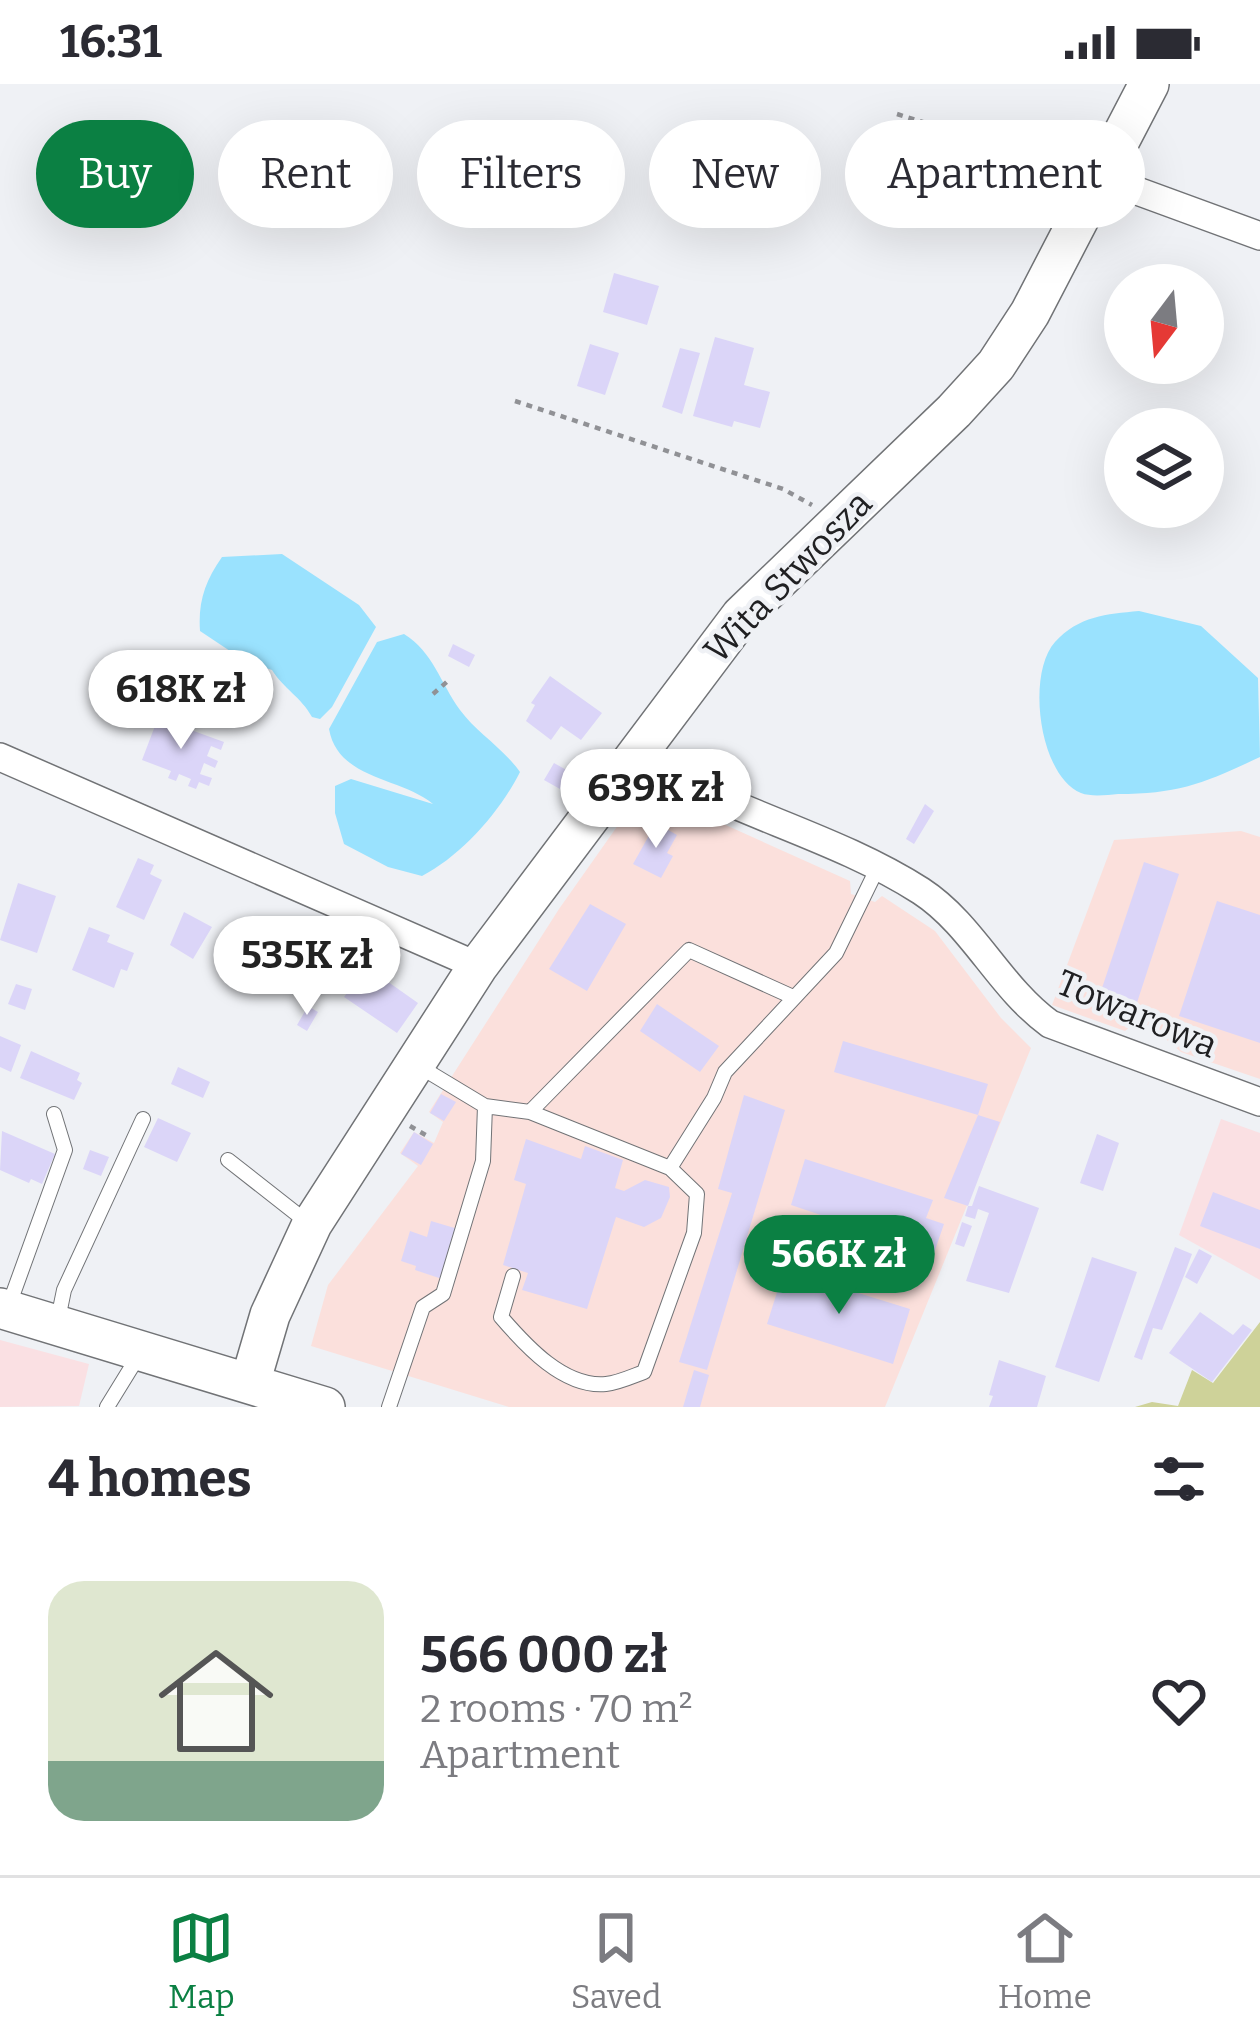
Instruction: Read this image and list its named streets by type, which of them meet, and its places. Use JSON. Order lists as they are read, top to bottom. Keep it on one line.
{"streets":{"street":["Wita Stwosza","Towarowa"]},"crossings":[["Wita Stwosza","Towarowa"]],"north":"bottom","page":{"status":"16:31","chip":["Buy","Rent","Filters","New","Apartment"],"price":["618K zł","639K zł","535K zł","566K zł"],"heading":"4 homes","list":[{"name":"566 000 zł","note":"2 rooms · 70 m² · Apartment"}],"tabs":["Map","Saved","Home"]}}
